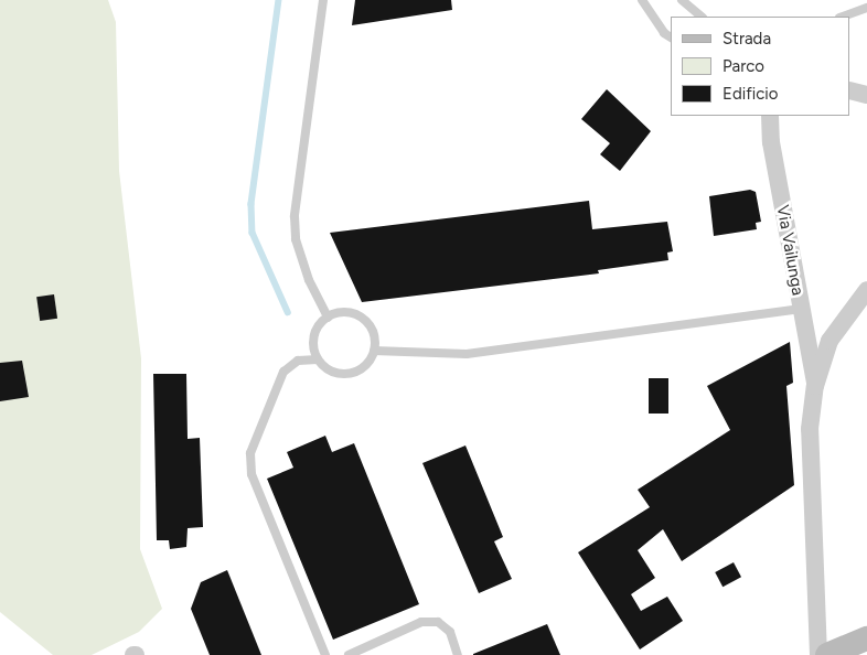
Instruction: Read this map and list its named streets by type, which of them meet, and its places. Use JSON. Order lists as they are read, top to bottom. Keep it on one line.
{"streets":{"street":["Via Vailunga"]},"legend":["Strada","Parco","Edificio"]}
